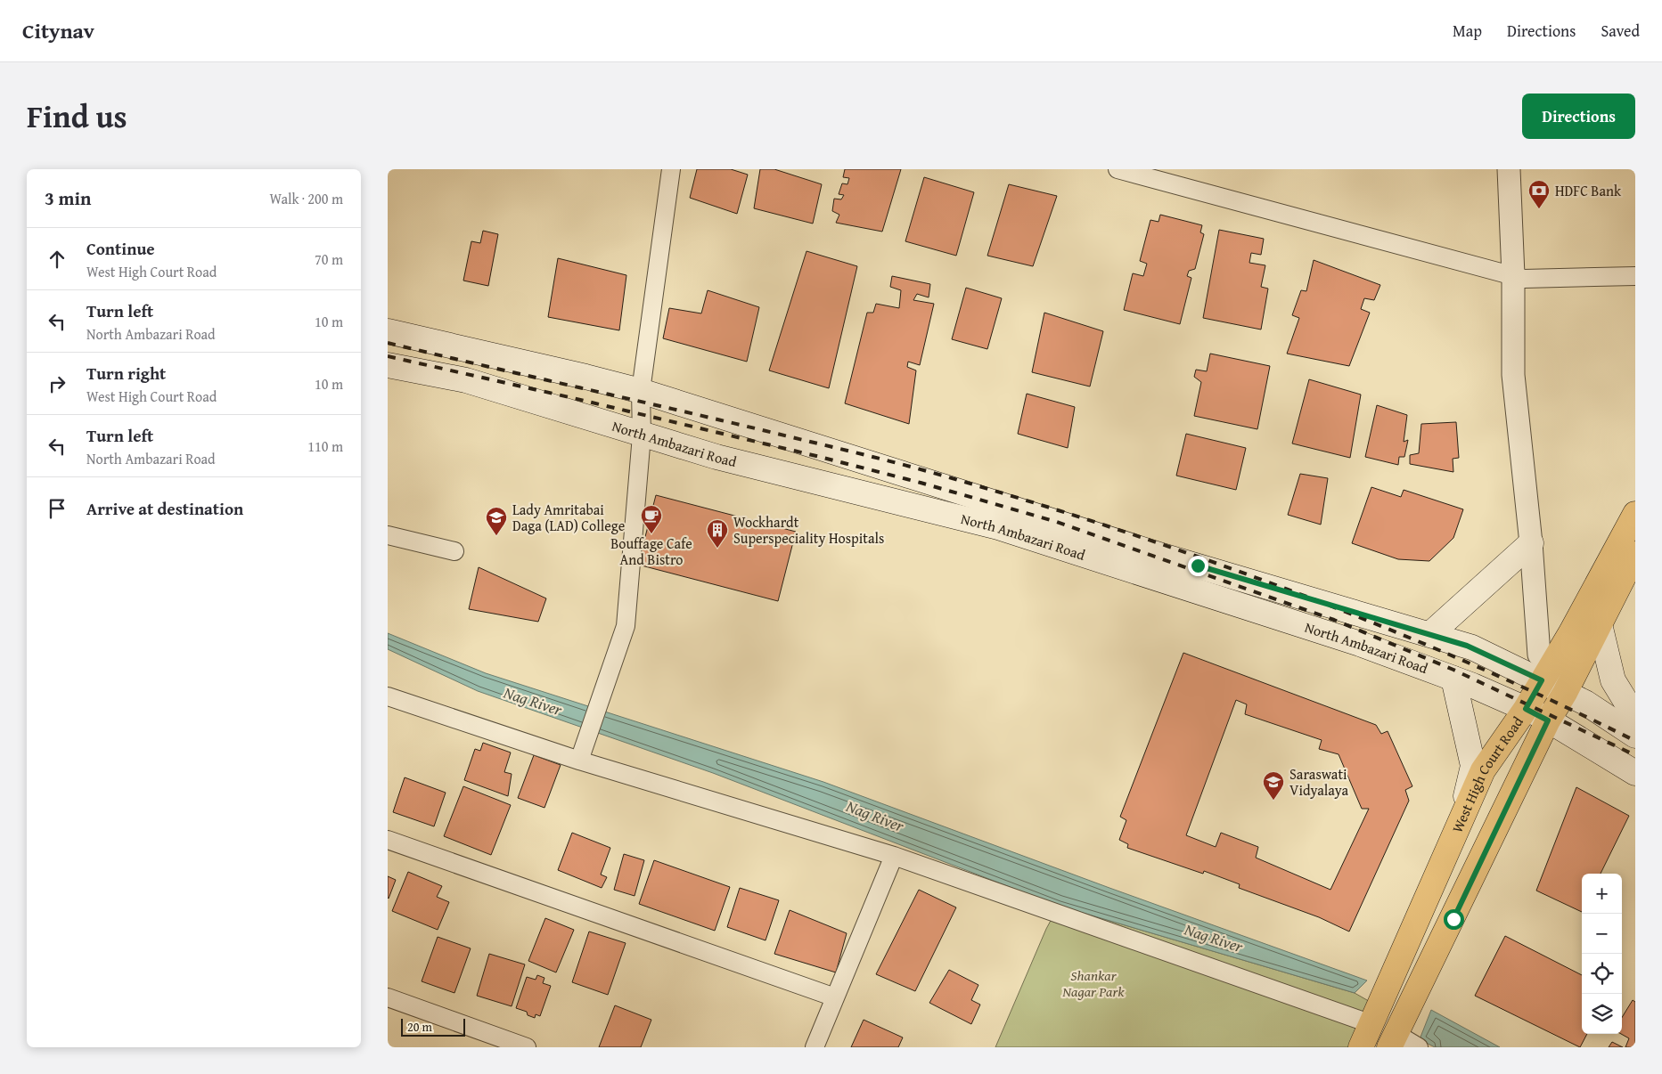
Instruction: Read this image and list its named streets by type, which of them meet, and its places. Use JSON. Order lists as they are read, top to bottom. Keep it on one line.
{"streets":{"main road":["North Ambazari Road","West High Court Road"]},"crossings":[["North Ambazari Road","West High Court Road"]],"water":["Nag River"],"parks":["Shankar Nagar Park"],"places":{"bank":["HDFC Bank"],"cafe":["Bouffage Cafe And Bistro"],"school or university":["Lady Amritabai Daga (LAD) College","Saraswati Vidyalaya"],"building":["Wockhardt Superspeciality Hospitals"]},"scale_bar":"20 m","page":{"header":"Citynav","nav":["Map","Directions","Saved"],"title":"Find us","buttons":"Directions","heading":["3 min","Walk · 200 m"],"list":[["Continue","West High Court Road","70 m"],["Turn left","North Ambazari Road","10 m"],["Turn right","West High Court Road","10 m"],["Turn left","North Ambazari Road","110 m"],"Arrive at destination"],"map_buttons":["+","−"],"scale":"20 m"}}
